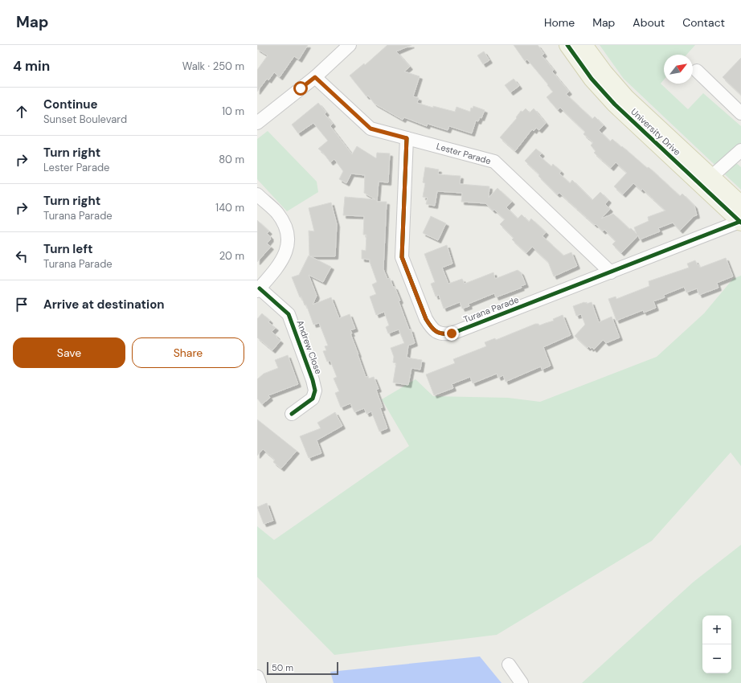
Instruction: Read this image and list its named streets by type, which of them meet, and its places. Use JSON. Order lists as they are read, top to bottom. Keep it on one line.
{"streets":{"main road":["University Drive"],"street":["Lester Parade","Turana Parade","Andrew Close"]},"crossings":[["University Drive","Turana Parade"],["Lester Parade","Turana Parade"]],"scale_bar":"50 m","north":"top right","page":{"header":"Map","nav":["Home","Map","About","Contact"],"heading":["4 min","Walk · 250 m"],"list":[["Continue","Sunset Boulevard","10 m"],["Turn right","Lester Parade","80 m"],["Turn right","Turana Parade","140 m"],["Turn left","Turana Parade","20 m"],"Arrive at destination"],"buttons":["Save","Share"],"map_buttons":["+","−"],"scale":"50 m"}}
